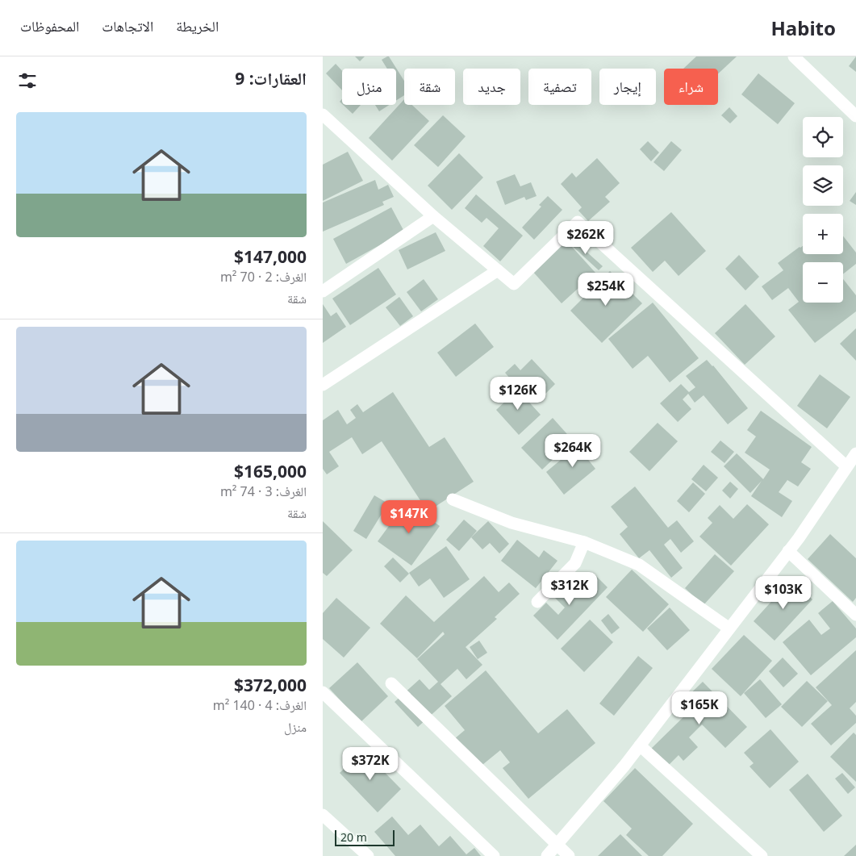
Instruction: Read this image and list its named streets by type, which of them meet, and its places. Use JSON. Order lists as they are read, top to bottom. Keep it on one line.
{"scale_bar":"20 m","page":{"header":"Habito","nav":["الخريطة","الاتجاهات","المحفوظات"],"heading":"العقارات: 9","chip":["شراء","إيجار","تصفية","جديد","شقة","منزل"],"list":[{"name":"$147,000","note":"الغرف: 2 · 70 m² · شقة"},{"name":"$165,000","note":"الغرف: 3 · 74 m² · شقة"},{"name":"$372,000","note":"الغرف: 4 · 140 m² · منزل"}],"map_buttons":["+","−"],"price":["$262K","$254K","$126K","$264K","$147K","$312K","$103K","$165K","$372K"],"scale":"20 m"}}
